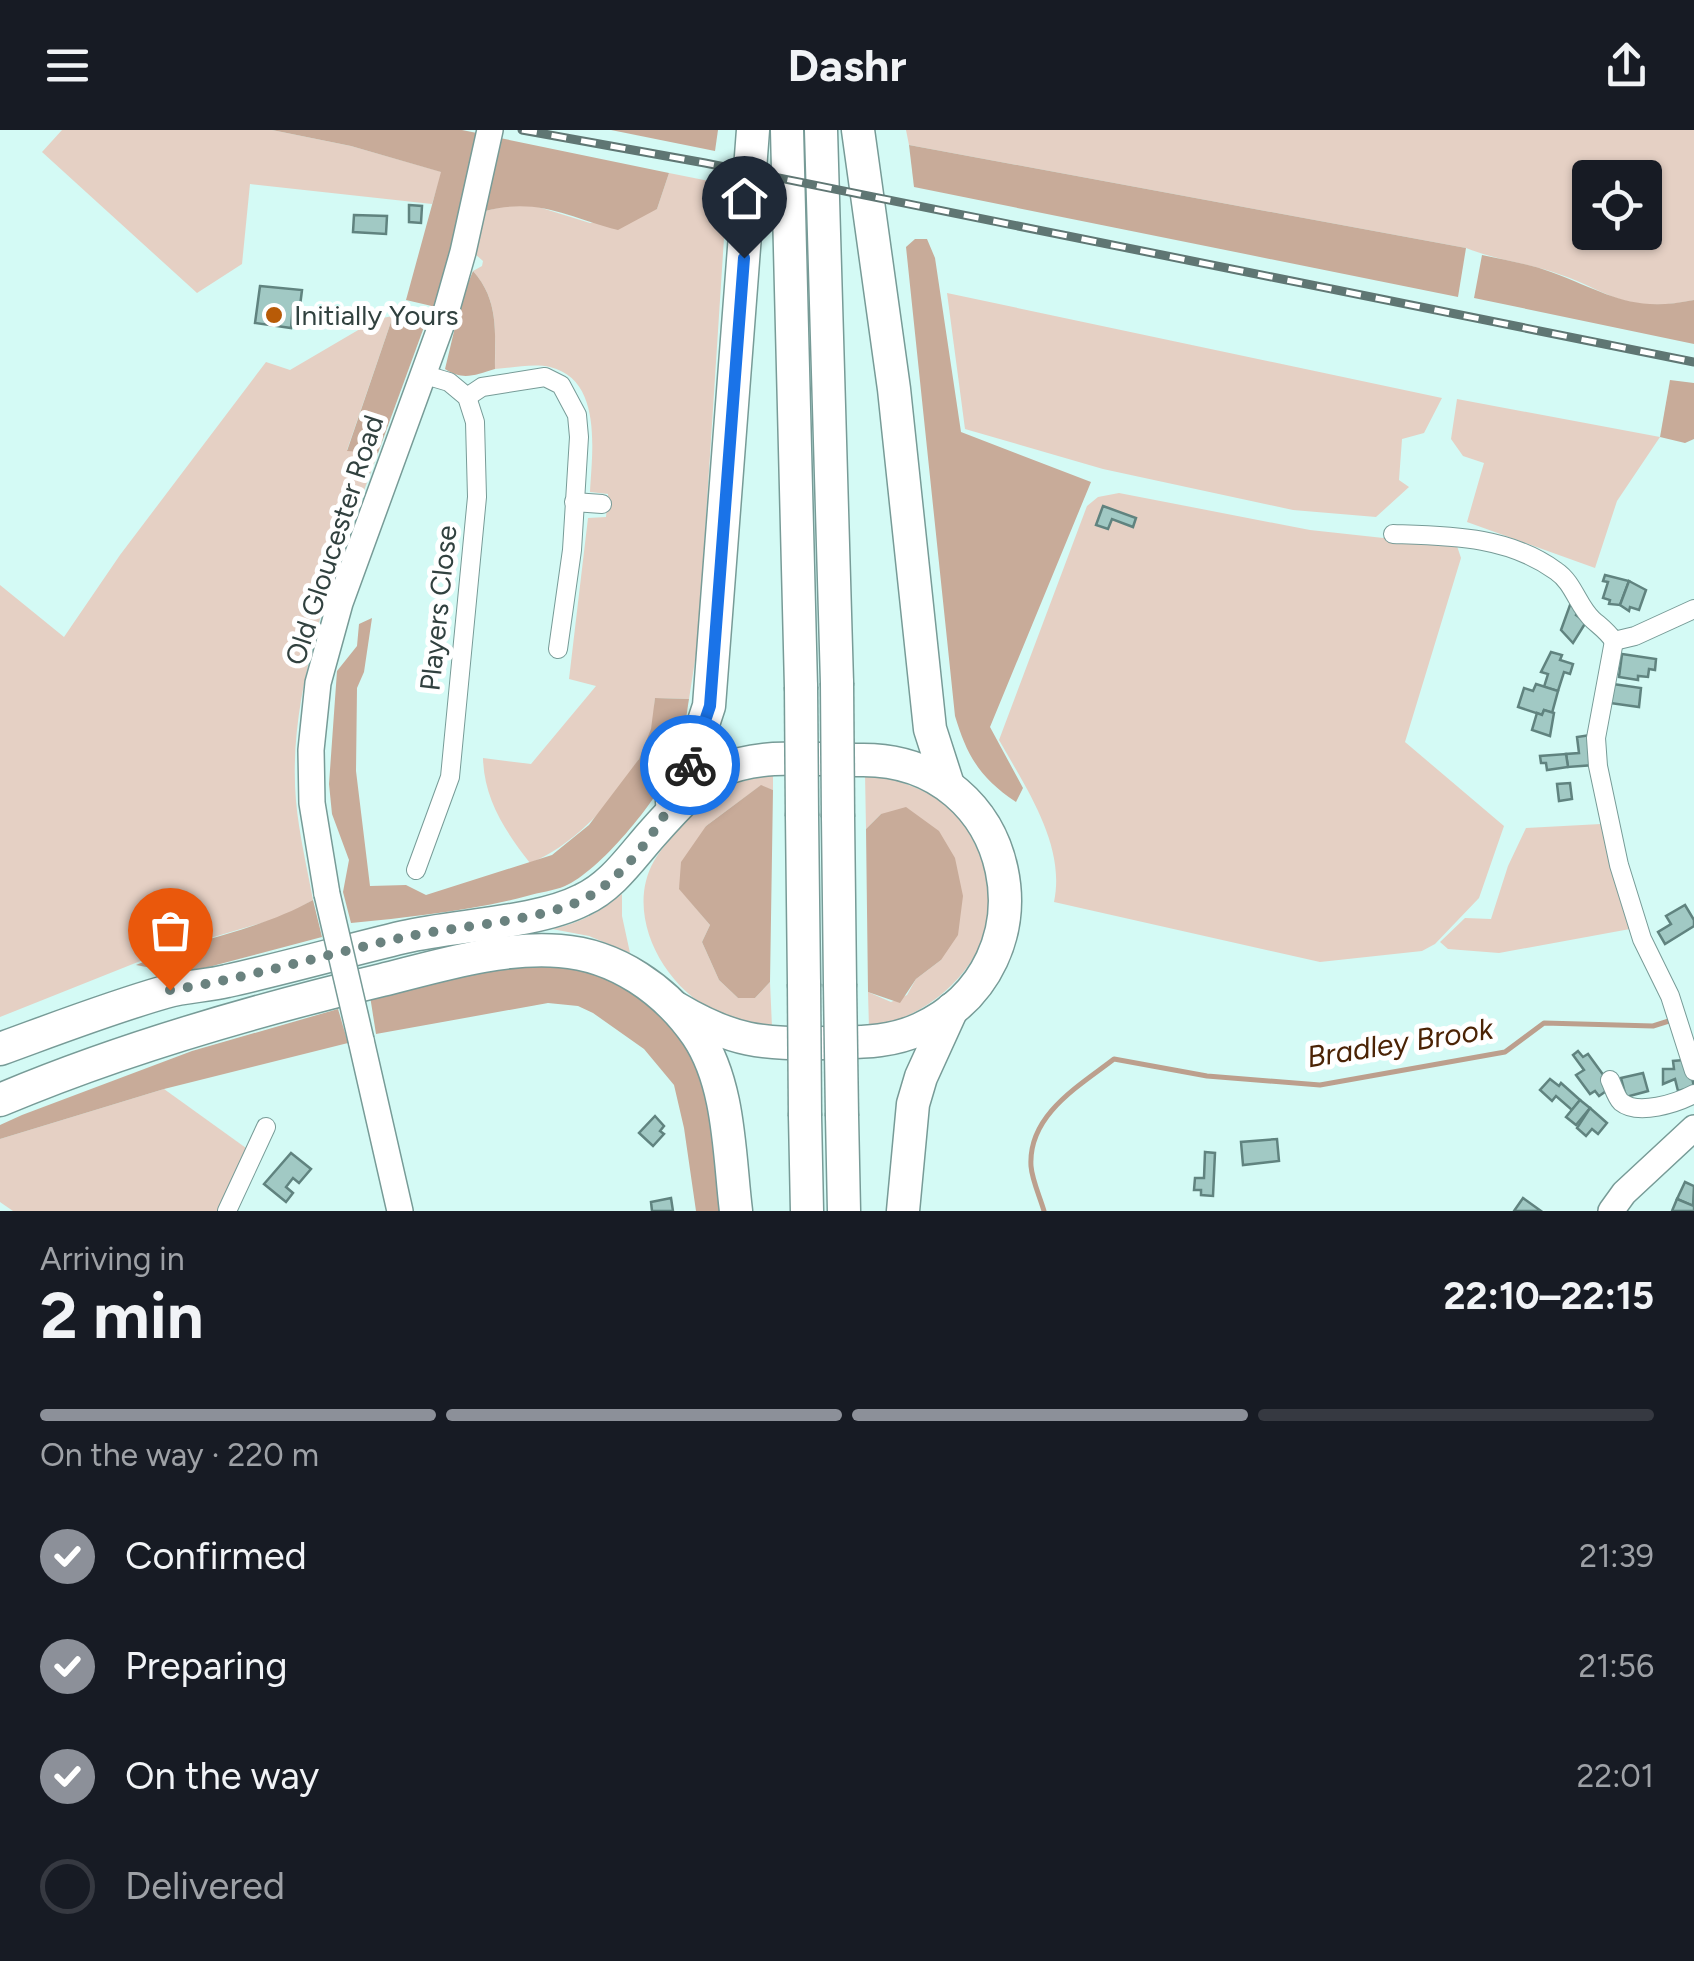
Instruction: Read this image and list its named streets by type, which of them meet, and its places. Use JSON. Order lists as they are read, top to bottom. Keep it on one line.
{"streets":{"main road":["Old Gloucester Road"],"street":["Players Close"]},"water":["Bradley Brook"],"places":["Initially Yours"],"page":{"header":"Dashr","heading":["2 min","Arriving in","22:10–22:15"],"bar":"On the way · 220 m","list":[["Confirmed","21:39"],["Preparing","21:56"],["On the way","22:01"],"Delivered"]}}
